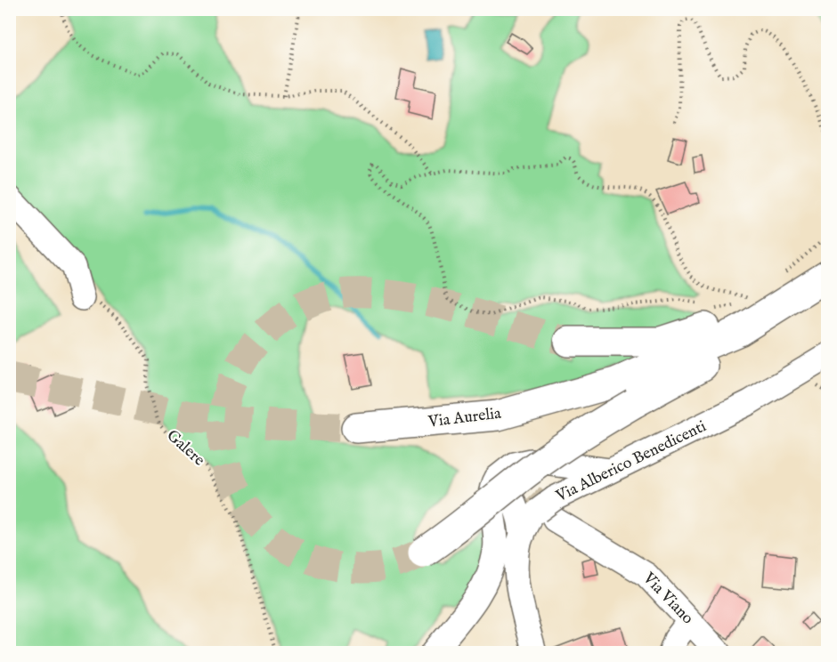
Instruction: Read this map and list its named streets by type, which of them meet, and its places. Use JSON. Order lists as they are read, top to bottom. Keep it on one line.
{"streets":{"highway":["Via Aurelia"],"street":["Via Alberico Benedicenti","Via Viano"],"path":["Galere"]},"crossings":[["Via Alberico Benedicenti","Via Viano"]]}
